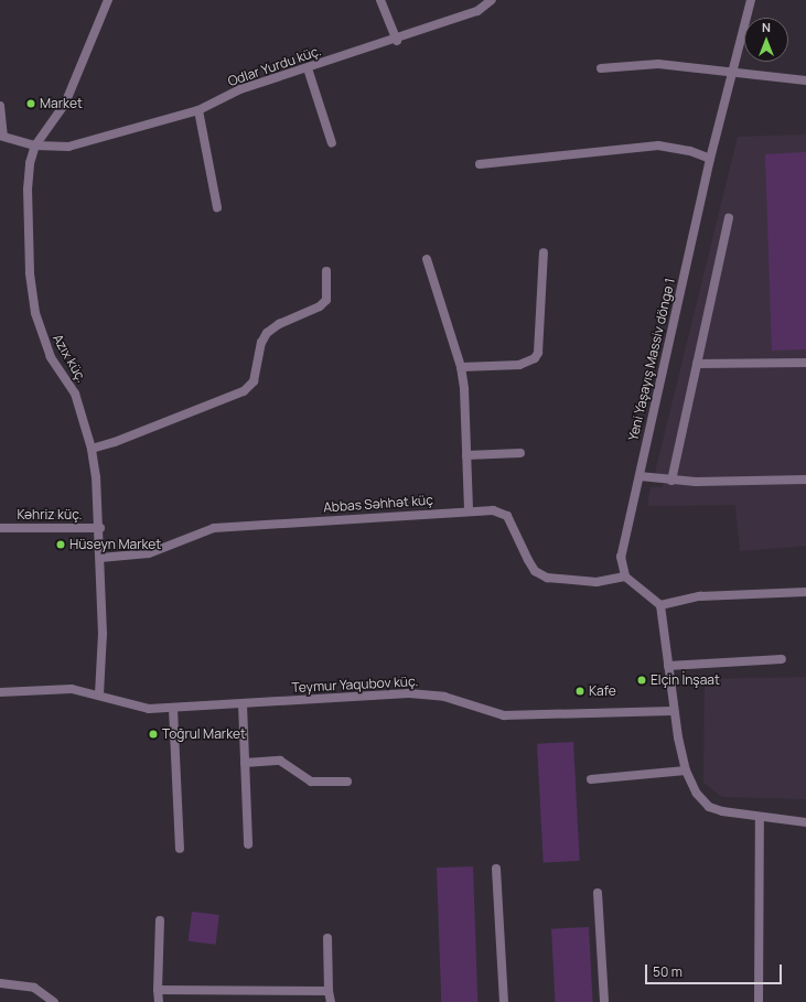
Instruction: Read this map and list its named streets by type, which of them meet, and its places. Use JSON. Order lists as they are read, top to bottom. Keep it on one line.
{"streets":{"street":["Odlar Yurdu küç.","Azıx küç.","Yeni Yaşayış Massiv döngə 1","Abbas Səhhət küç","Kəhriz küç.","Teymur Yaqubov küç."]},"crossings":[["Odlar Yurdu küç.","Azıx küç."],["Azıx küç.","Abbas Səhhət küç"],["Azıx küç.","Kəhriz küç."],["Azıx küç.","Teymur Yaqubov küç."],["Yeni Yaşayış Massiv döngə 1","Abbas Səhhət küç"]],"places":["Market","Hüseyn Market","Elçin İnşaat","Kafe","Toğrul Market"],"scale_bar":"50 m","north":"top"}
